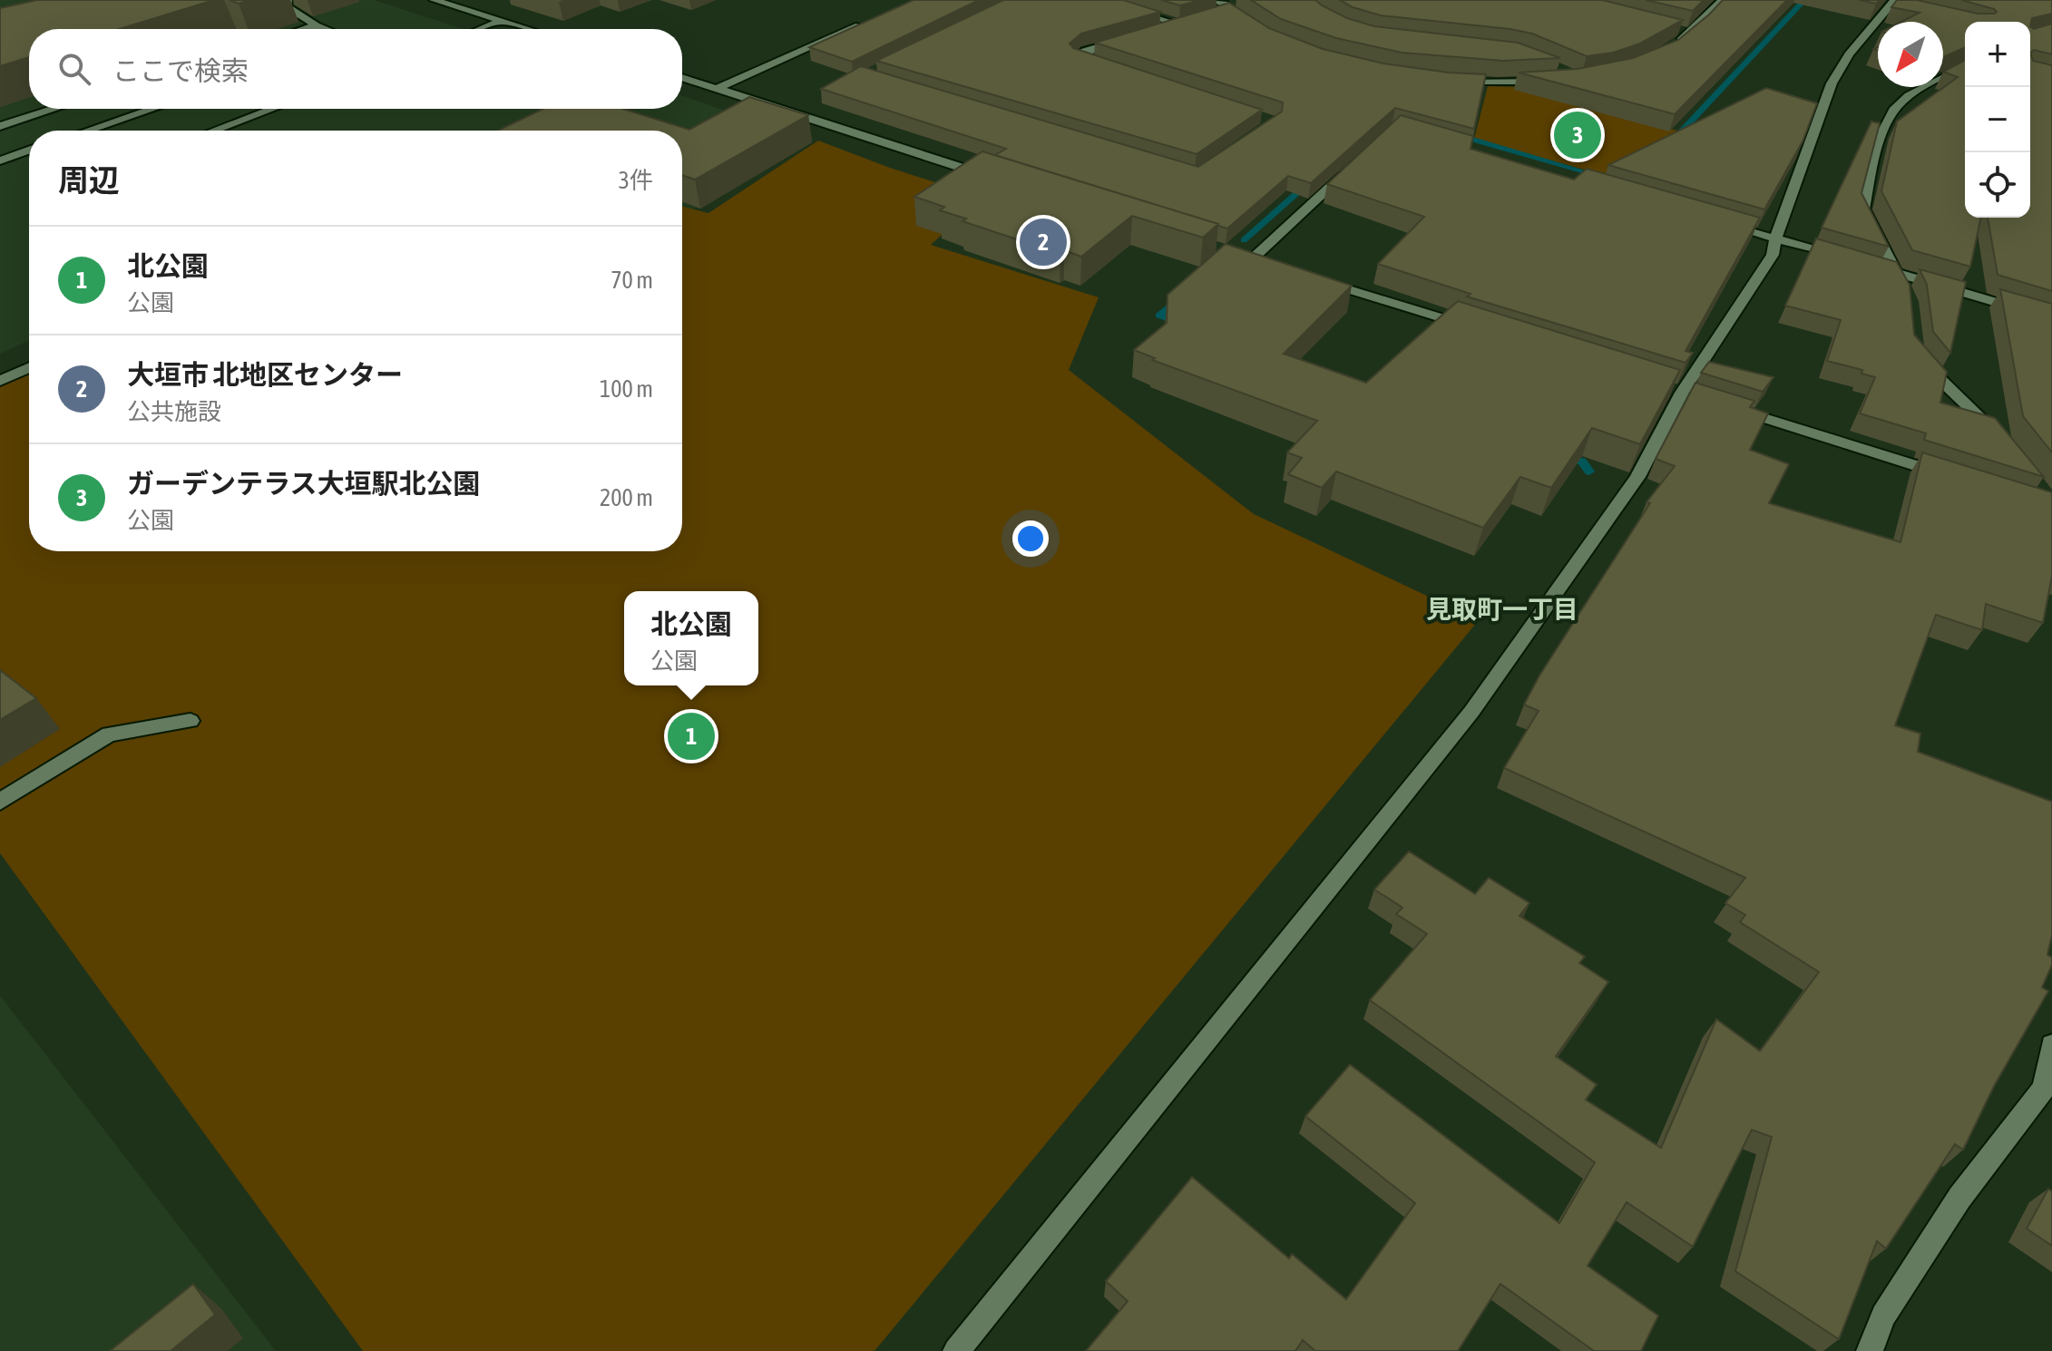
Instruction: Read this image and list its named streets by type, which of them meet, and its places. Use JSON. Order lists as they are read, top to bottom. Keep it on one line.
{"districts":["見取町一丁目"],"north":"bottom left","page":{"map_buttons":["+","−"],"search":"ここで検索","pins":["3","2","1"],"heading":["周辺","3件"],"list":[{"mark":"1","name":"北公園","note":"公園","value":"70 m"},{"mark":"2","name":"大垣市 北地区センター","note":"公共施設","value":"100 m"},{"mark":"3","name":"ガーデンテラス大垣駅北公園","note":"公園","value":"200 m"}],"popup":["北公園","公園"]}}
